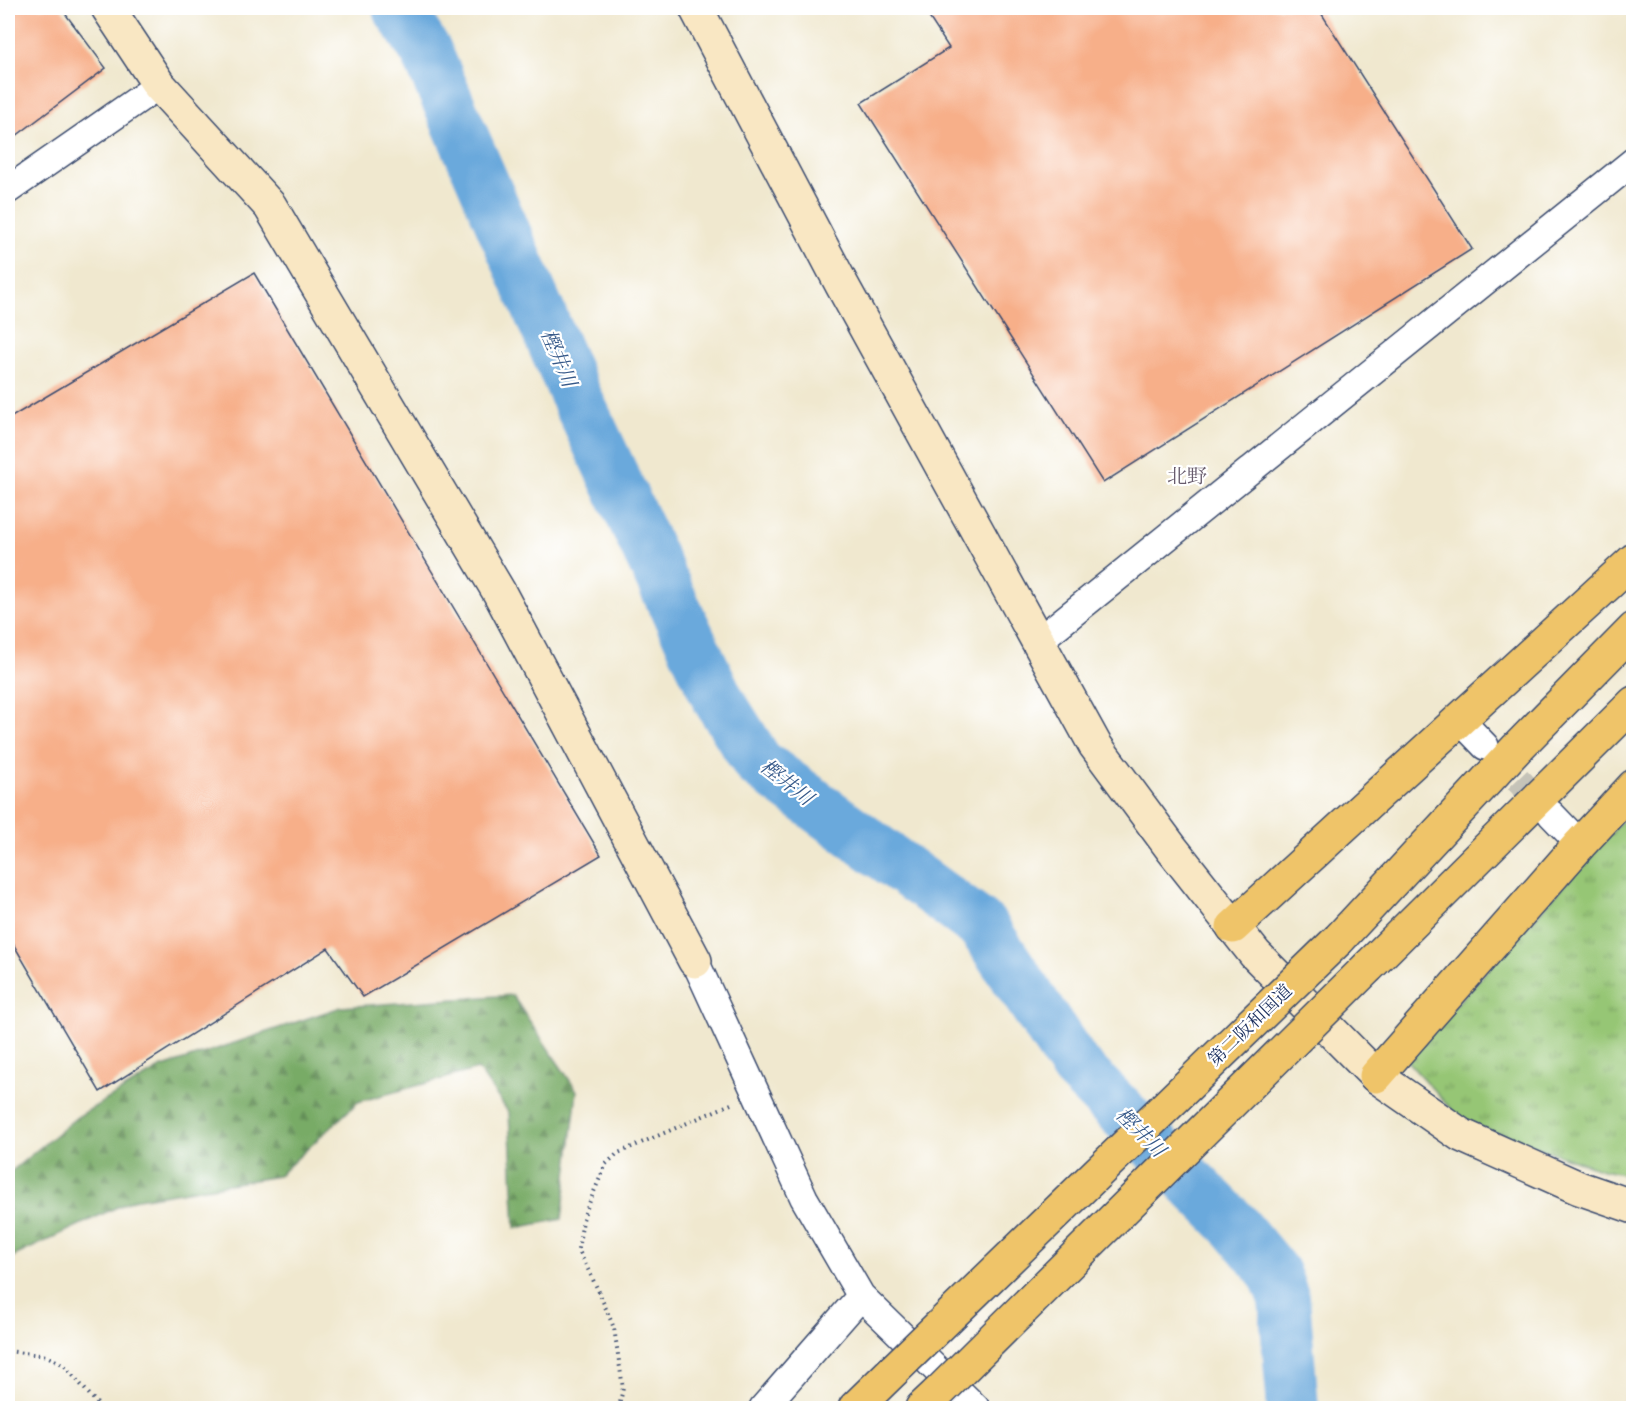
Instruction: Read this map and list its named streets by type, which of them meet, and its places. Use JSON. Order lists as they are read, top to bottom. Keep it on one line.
{"streets":{"highway":["第二阪和国道"]},"districts":["北野"],"water":["樫井川"]}
